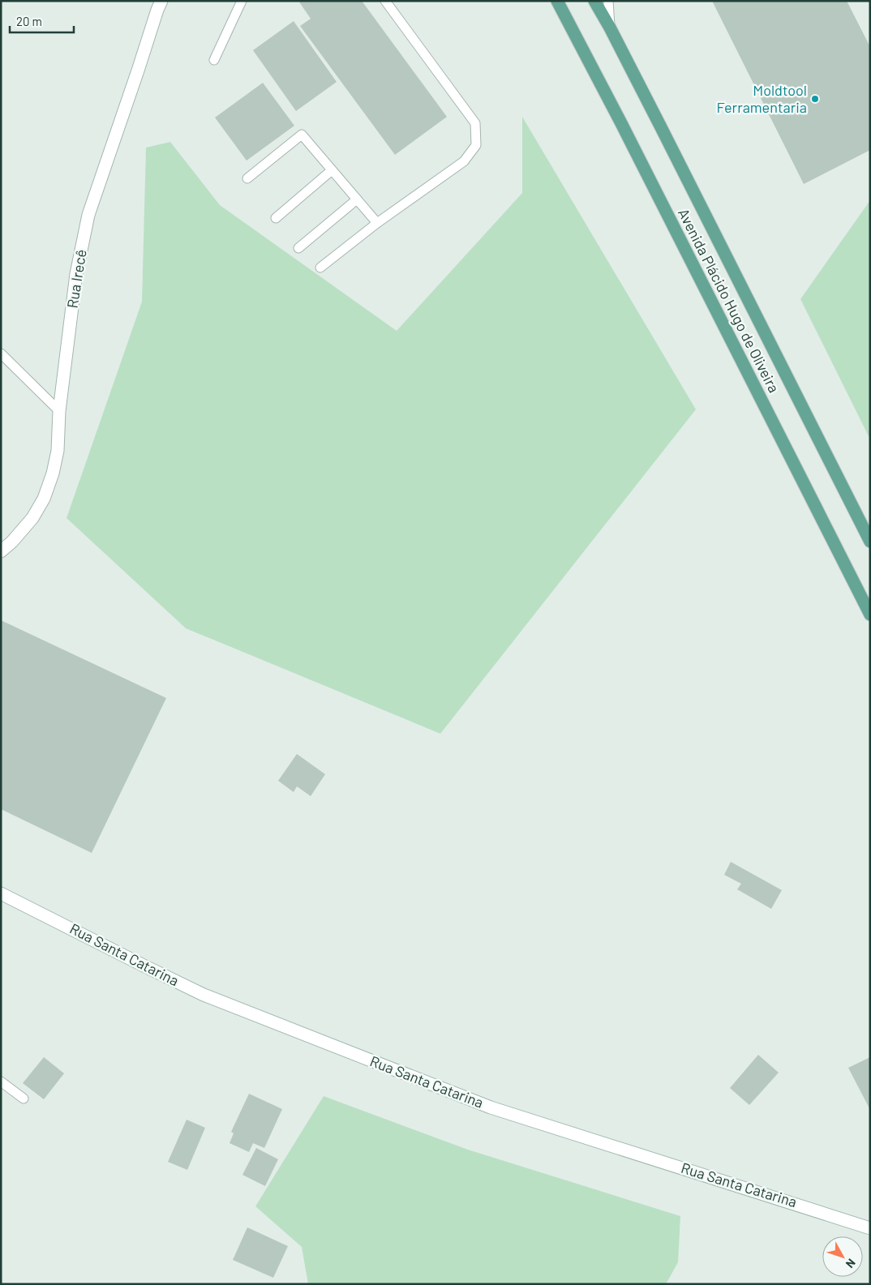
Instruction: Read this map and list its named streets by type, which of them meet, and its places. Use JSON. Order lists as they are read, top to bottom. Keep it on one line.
{"streets":{"main road":["Avenida Plácido Hugo de Oliveira"],"street":["Rua Irecê","Rua Santa Catarina"]},"places":["Moldtool Ferramentaria"],"scale_bar":"20 m","north":"bottom right"}
